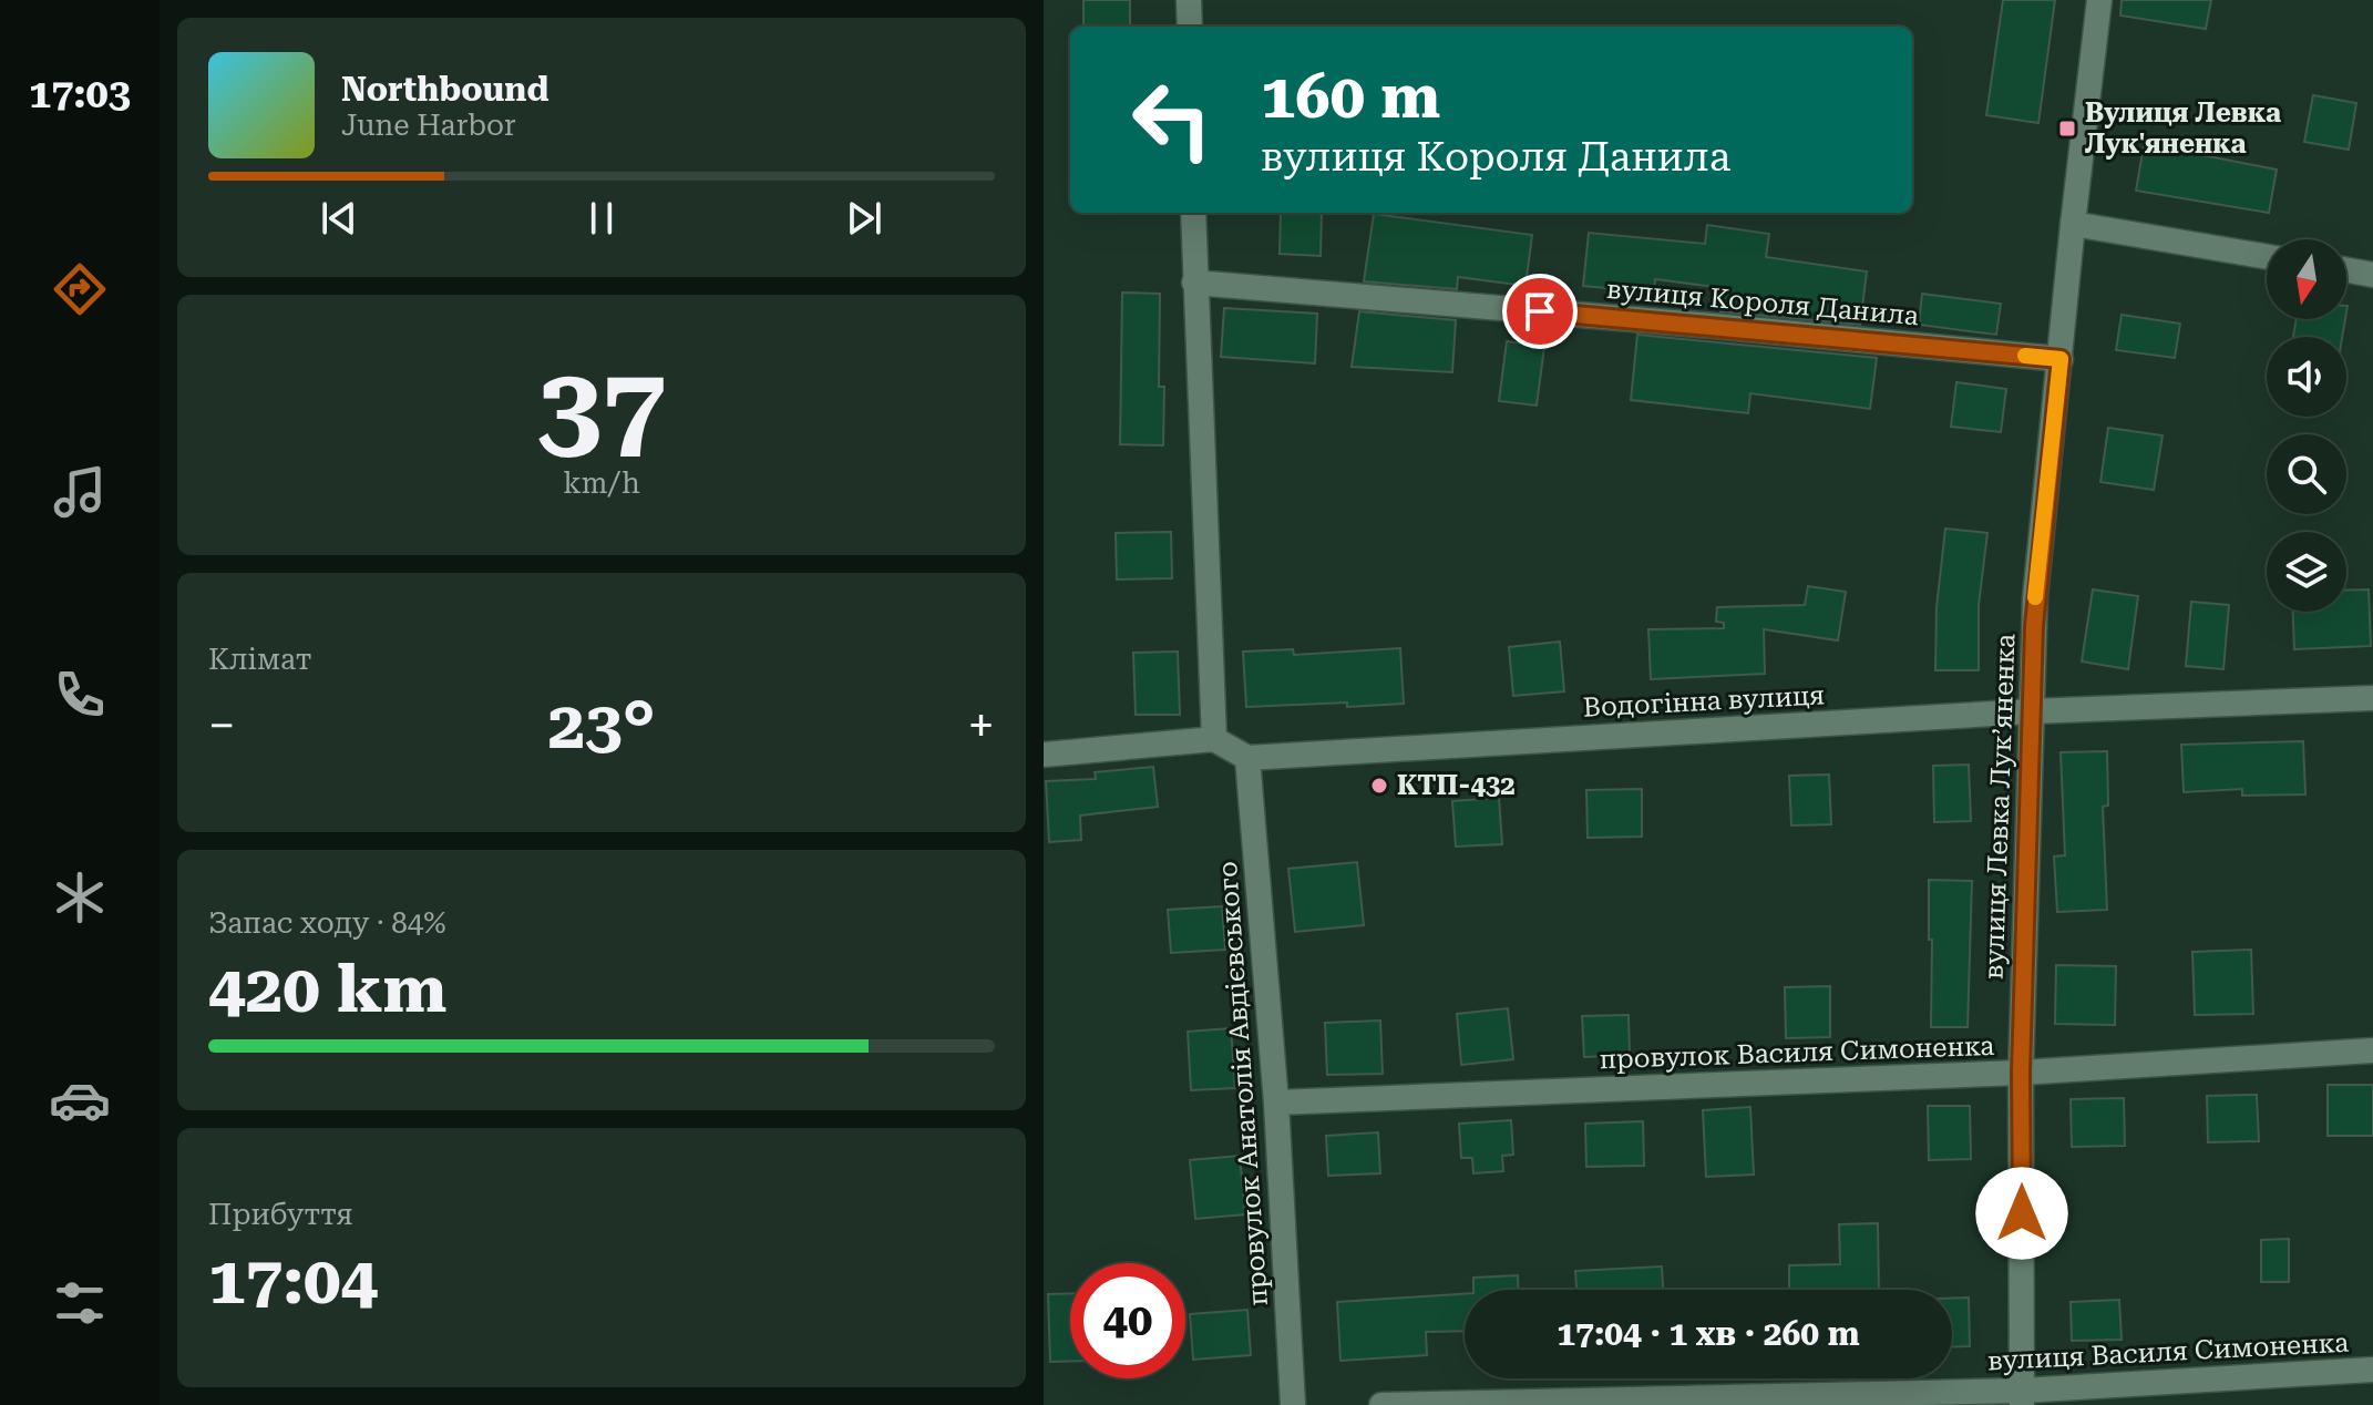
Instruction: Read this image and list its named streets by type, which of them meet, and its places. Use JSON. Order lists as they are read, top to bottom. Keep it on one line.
{"streets":{"street":["вулиця Короля Данила","Водогінна вулиця","вулиця Левка Лукʼяненка","провулок Василя Симоненка","провулок Анатолія Авдієвського","вулиця Василя Симоненка"]},"crossings":[["вулиця Короля Данила","вулиця Левка Лукʼяненка"],["Водогінна вулиця","вулиця Левка Лукʼяненка"],["Водогінна вулиця","провулок Анатолія Авдієвського"],["вулиця Левка Лукʼяненка","провулок Василя Симоненка"],["вулиця Левка Лукʼяненка","вулиця Василя Симоненка"],["провулок Василя Симоненка","провулок Анатолія Авдієвського"]],"places":{"transit":["Вулиця Левка Лук'яненка"],"other":["КТП-432"]},"north":"bottom","page":{"tabs":"17:03","turn":["160 m","вулиця Короля Данила"],"song":["Northbound","June Harbor"],"tile":[["37","km/h"],"Клімат",["Запас ходу · 84%","420 km"],["Прибуття","17:04"]],"heat":["−","23°","+"],"limit":"40","trip":"17:04 · 1 хв · 260 m"}}
